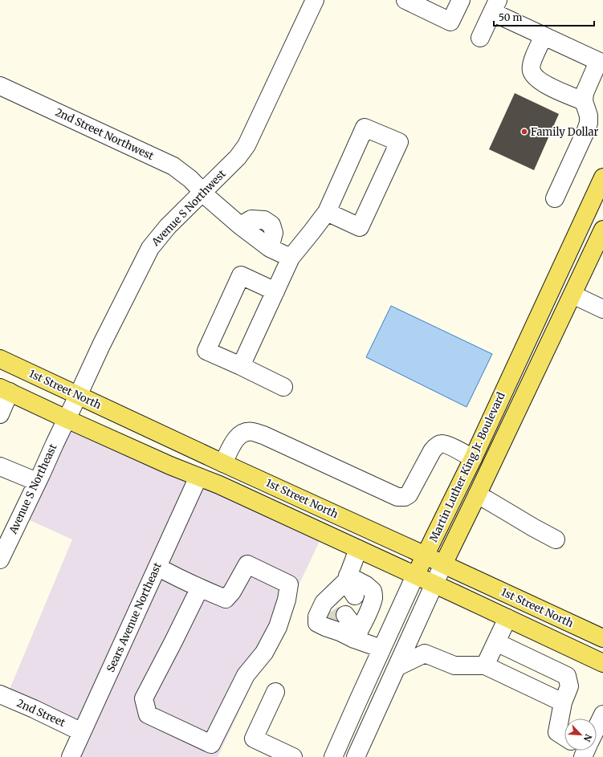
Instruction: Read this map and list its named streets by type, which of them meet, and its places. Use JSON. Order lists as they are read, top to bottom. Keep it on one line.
{"streets":{"main road":["1st Street North","Martin Luther King Jr. Boulevard"],"street":["2nd Street Northwest","Avenue S Northwest","Avenue S Northeast","Sears Avenue Northeast","2nd Street"]},"crossings":[["2nd Street Northwest","Avenue S Northwest"],["Avenue S Northwest","1st Street North"],["Avenue S Northwest","Avenue S Northeast"],["1st Street North","Martin Luther King Jr. Boulevard"],["1st Street North","Avenue S Northeast"],["1st Street North","Sears Avenue Northeast"],["Sears Avenue Northeast","2nd Street"]],"places":["Family Dollar"],"scale_bar":"50 m","north":"bottom right"}
